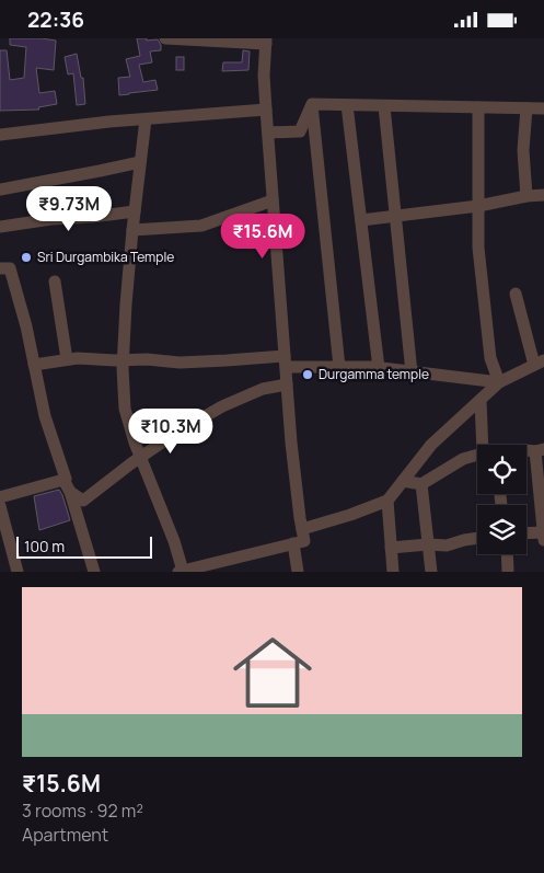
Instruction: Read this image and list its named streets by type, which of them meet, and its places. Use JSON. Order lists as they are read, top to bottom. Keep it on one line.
{"places":["Sri Durgambika Temple","Durgamma temple"],"scale_bar":"100 m","page":{"status":"22:36","price":["₹9.73M","₹15.6M","₹10.3M"],"scale":"100 m","list":[{"name":"₹15.6M","note":"3 rooms · 92 m² · Apartment"}]}}
